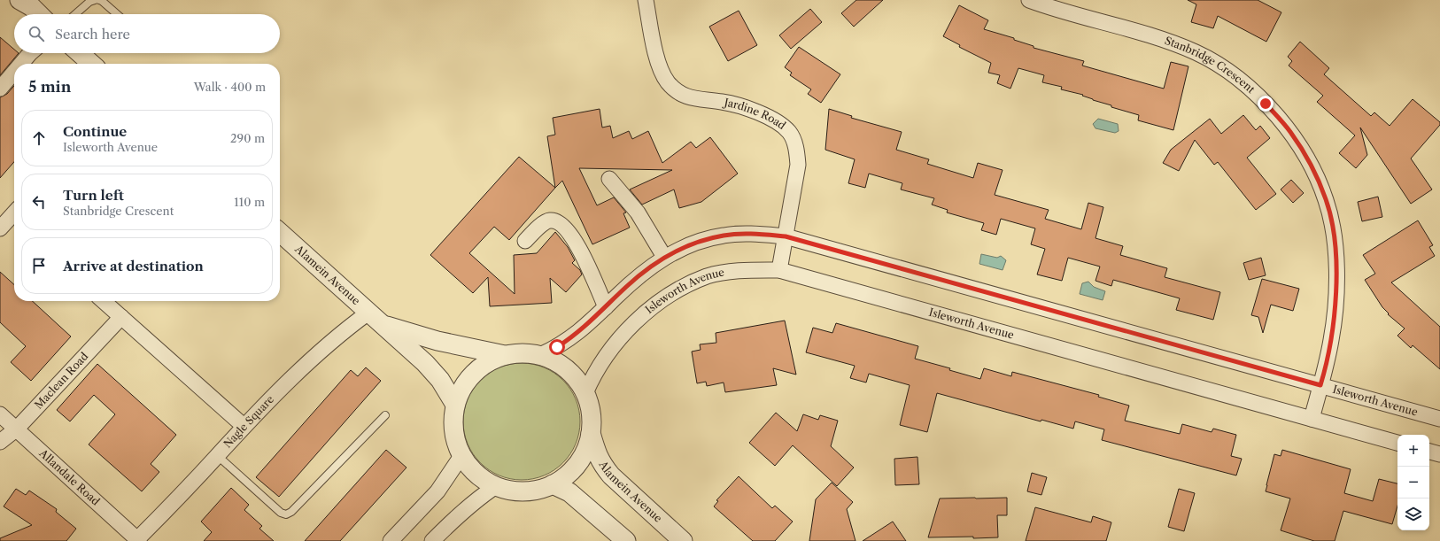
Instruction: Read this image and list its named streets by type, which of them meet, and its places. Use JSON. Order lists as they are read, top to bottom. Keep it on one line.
{"streets":{"street":["Stanbridge Crescent","Jardine Road","Alamein Avenue","Isleworth Avenue","Maclean Road","Nagle Square","Allandale Road"]},"crossings":[["Stanbridge Crescent","Isleworth Avenue"],["Jardine Road","Isleworth Avenue"],["Alamein Avenue","Nagle Square"],["Maclean Road","Allandale Road"],["Nagle Square","Allandale Road"]],"page":{"search":"Search here","heading":["5 min","Walk · 400 m"],"list":[["Continue","Isleworth Avenue","290 m"],["Turn left","Stanbridge Crescent","110 m"],"Arrive at destination"],"map_buttons":["+","−"]}}
